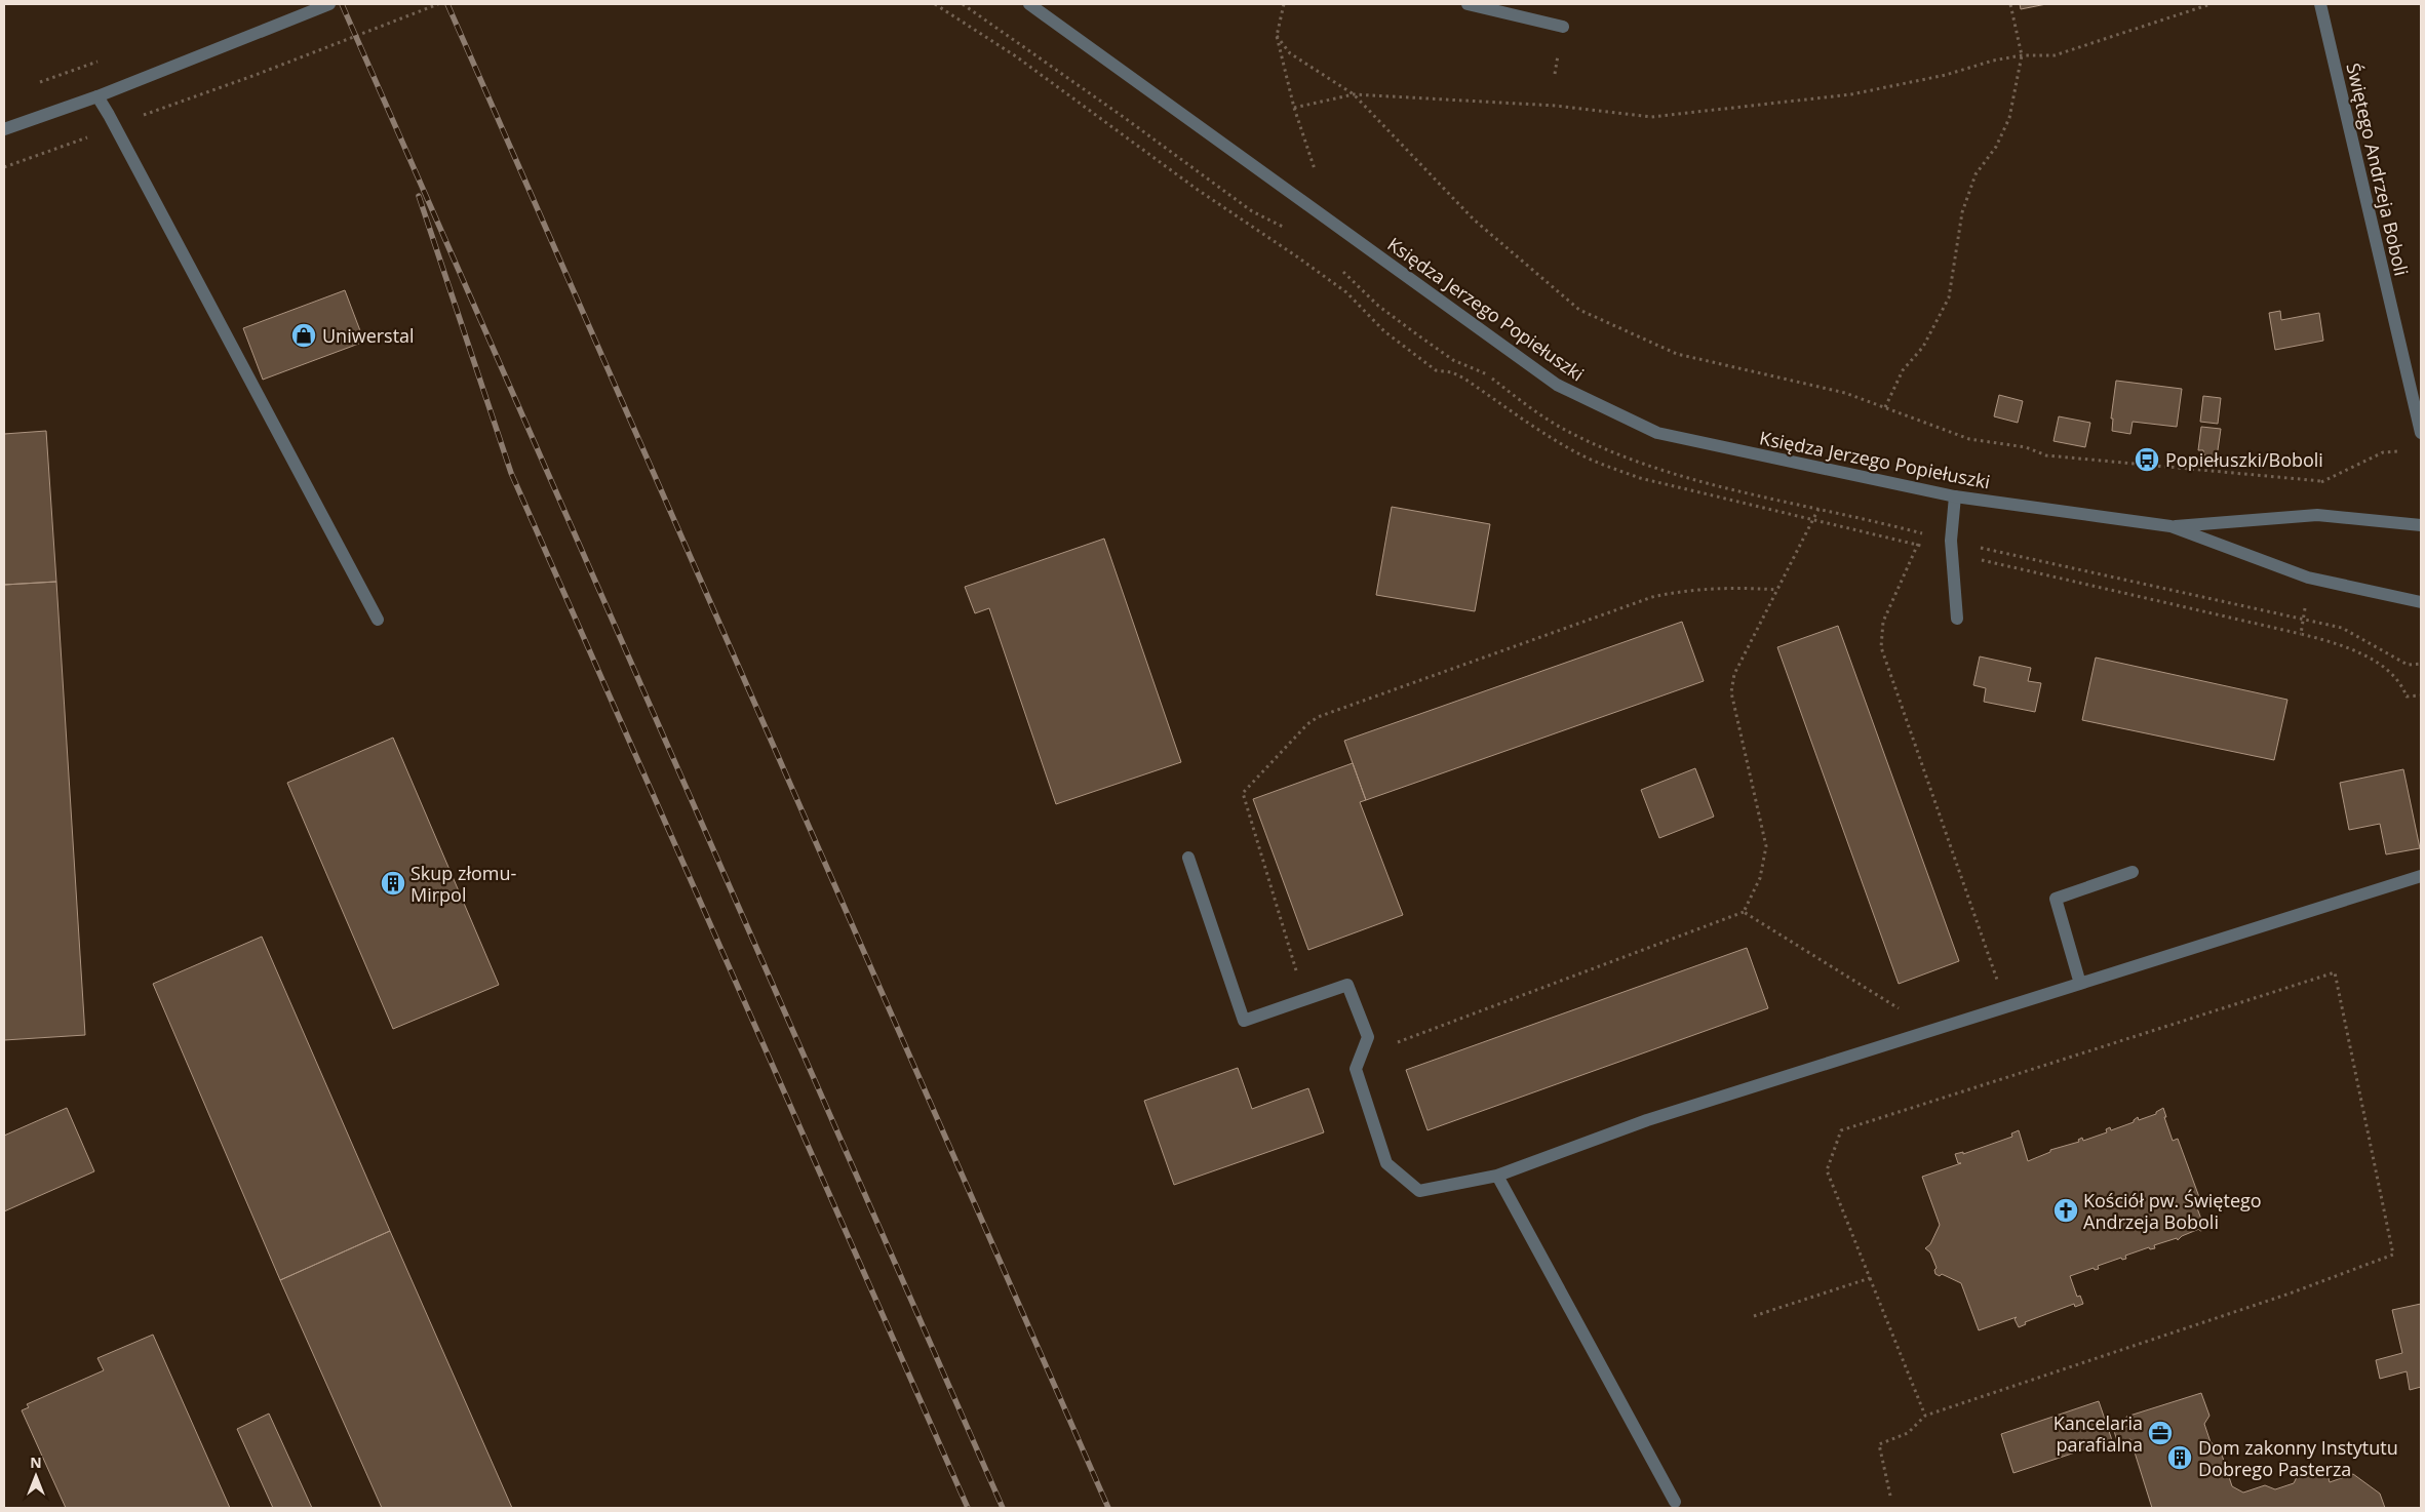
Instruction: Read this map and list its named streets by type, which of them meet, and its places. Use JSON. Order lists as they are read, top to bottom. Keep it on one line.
{"streets":{"street":["Świętego Andrzeja Boboli","Księdza Jerzego Popiełuszki"]},"places":{"shop":["Uniwerstal"],"bus stop":["Popiełuszki/Boboli"],"building":["Skup złomu- Mirpol","Dom zakonny Instytutu Dobrego Pasterza"],"church":["Kościół pw. Świętego Andrzeja Boboli"],"office":["Kancelaria parafialna"]},"north":"top"}
